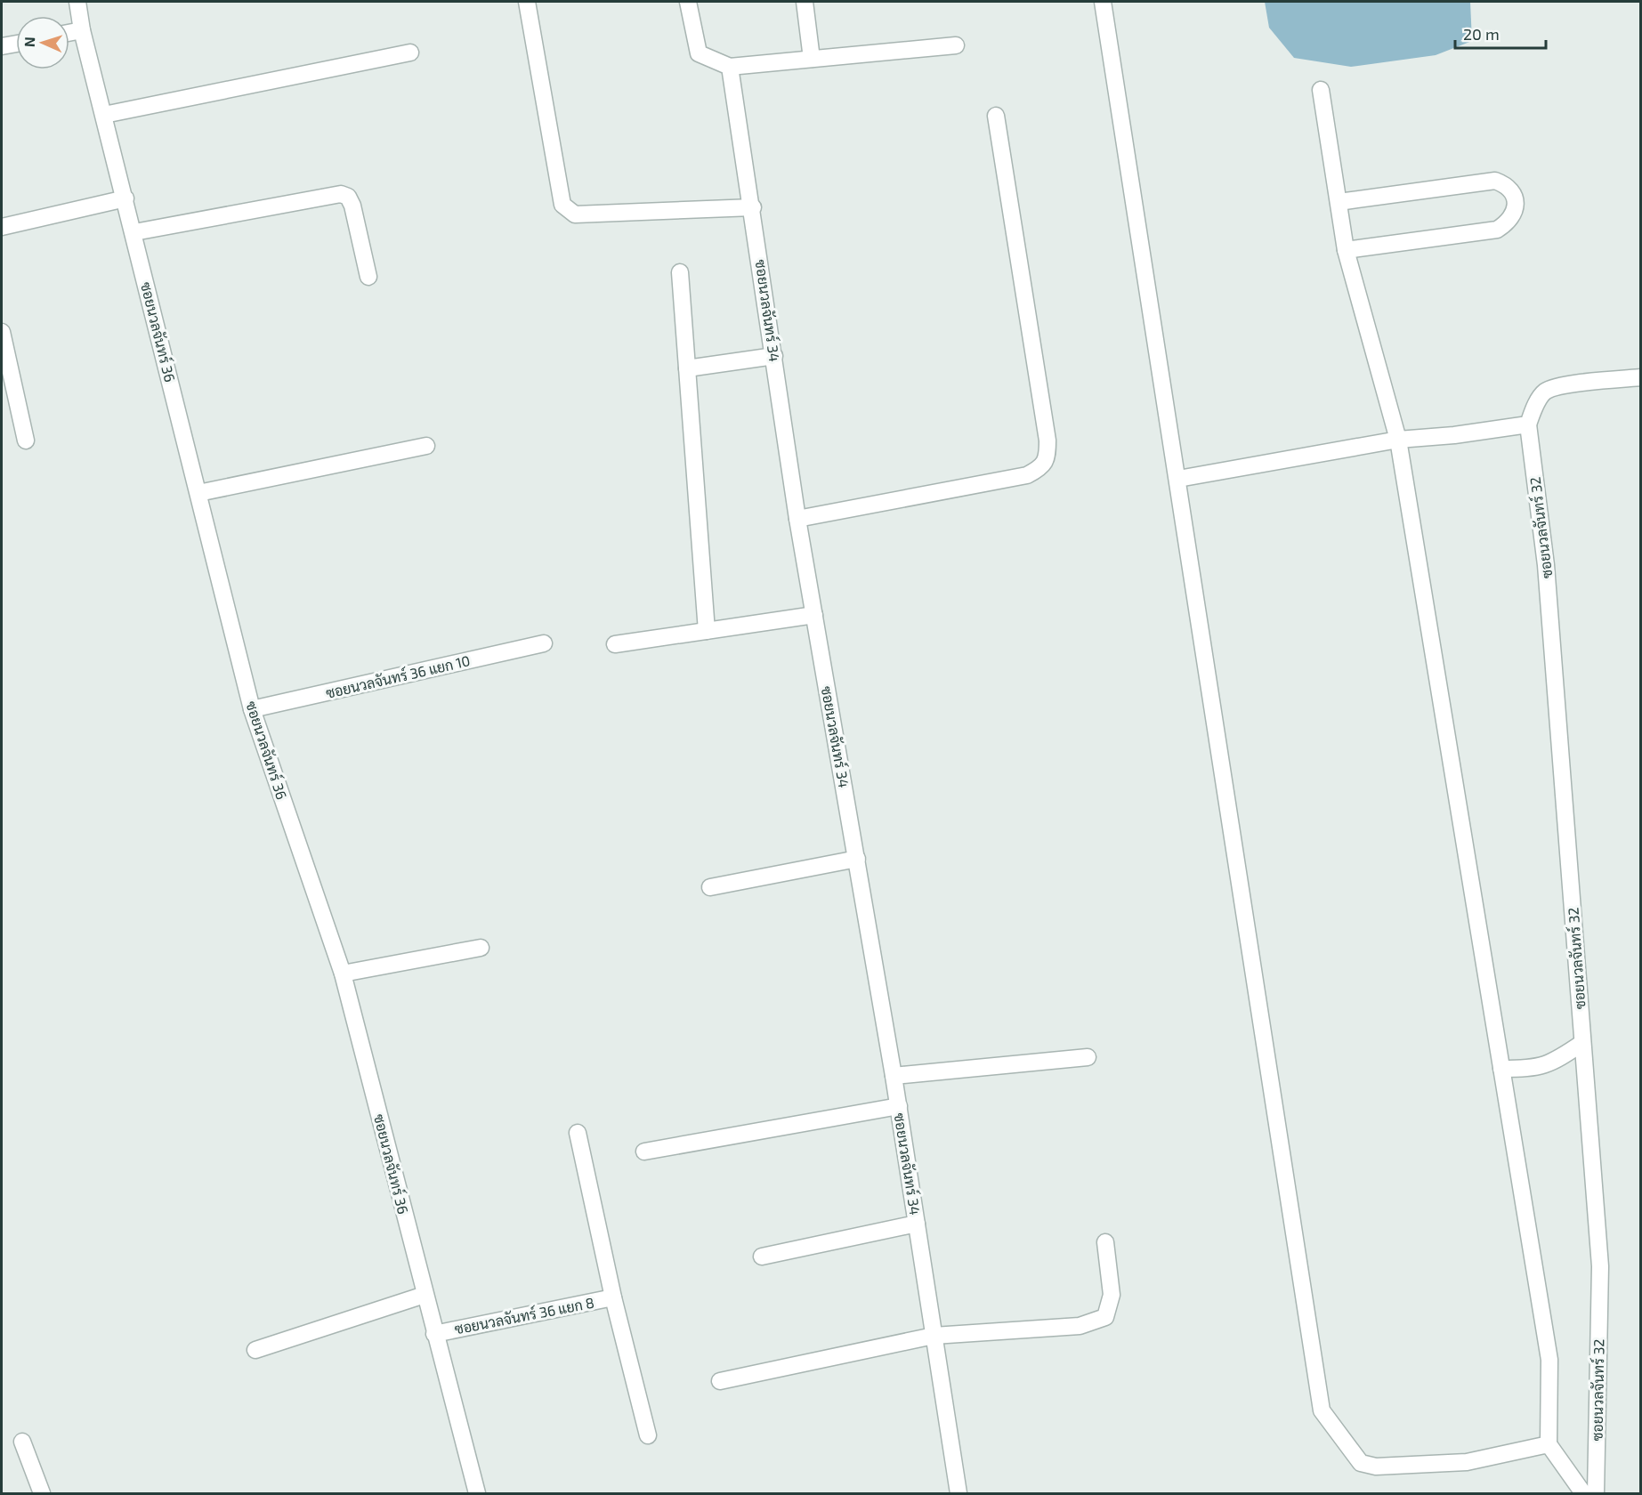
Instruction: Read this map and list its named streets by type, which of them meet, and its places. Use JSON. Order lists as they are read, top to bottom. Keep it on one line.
{"streets":{"street":["ซอยนวลจันทร์ 34","ซอยนวลจันทร์ 36","ซอยนวลจันทร์ 32","ซอยนวลจันทร์ 36 แยก 10","ซอยนวลจันทร์ 36 แยก 8"]},"crossings":[["ซอยนวลจันทร์ 36","ซอยนวลจันทร์ 36 แยก 10"],["ซอยนวลจันทร์ 36","ซอยนวลจันทร์ 36 แยก 8"]],"scale_bar":"20 m","north":"left"}
